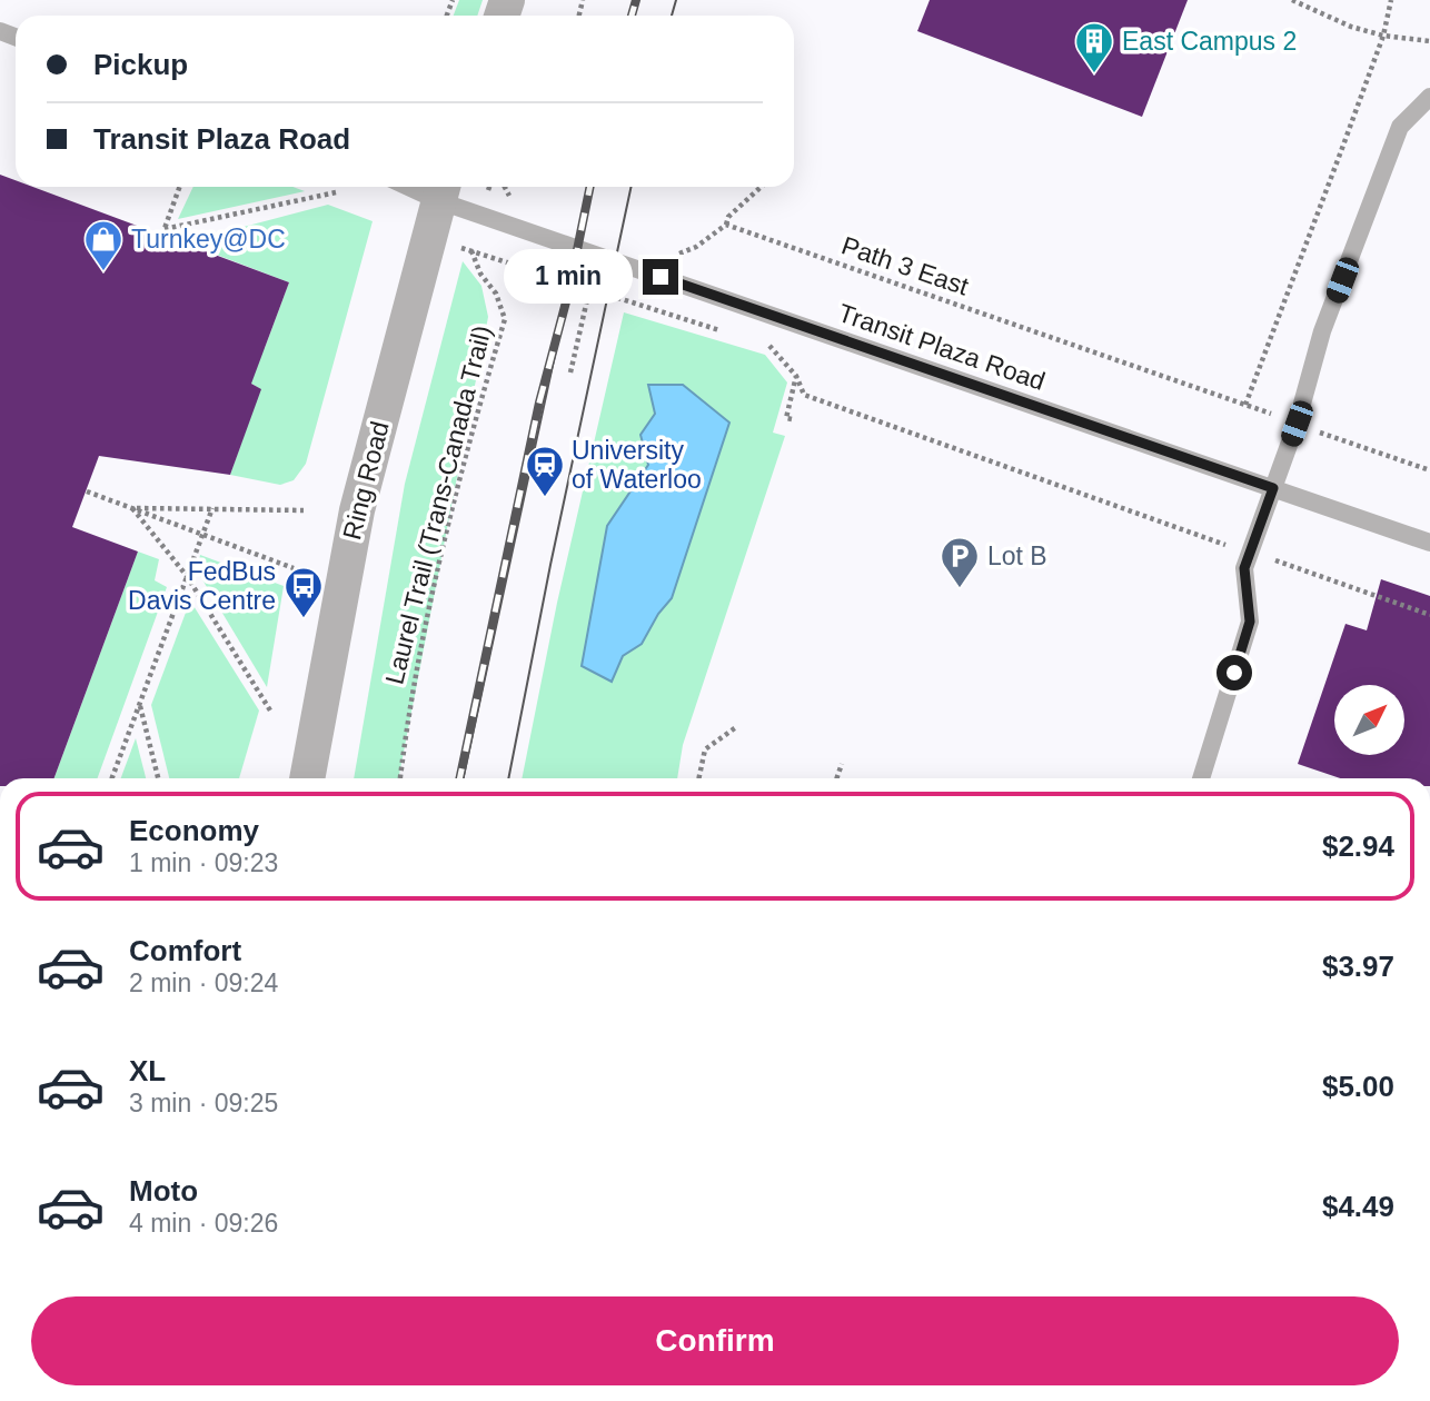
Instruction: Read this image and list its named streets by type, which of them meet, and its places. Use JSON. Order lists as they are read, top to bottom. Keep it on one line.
{"streets":{"street":["Ring Road"],"lane":["Transit Plaza Road"],"path":["Path 3 East","Laurel Trail (Trans-Canada Trail)"]},"crossings":[["Transit Plaza Road","Ring Road"]],"places":{"building":["East Campus 2"],"shop":["Turnkey@DC"],"station":["University of Waterloo"],"parking":["Lot B"],"bus stop":["FedBus Davis Centre"]},"north":"top right","page":{"banner":["Pickup","Transit Plaza Road"],"bubble":"1 min","list":[{"name":"Economy","note":"1 min · 09:23","value":"$2.94"},{"name":"Comfort","note":"2 min · 09:24","value":"$3.97"},{"name":"XL","note":"3 min · 09:25","value":"$5.00"},{"name":"Moto","note":"4 min · 09:26","value":"$4.49"}],"buttons":"Confirm"}}
